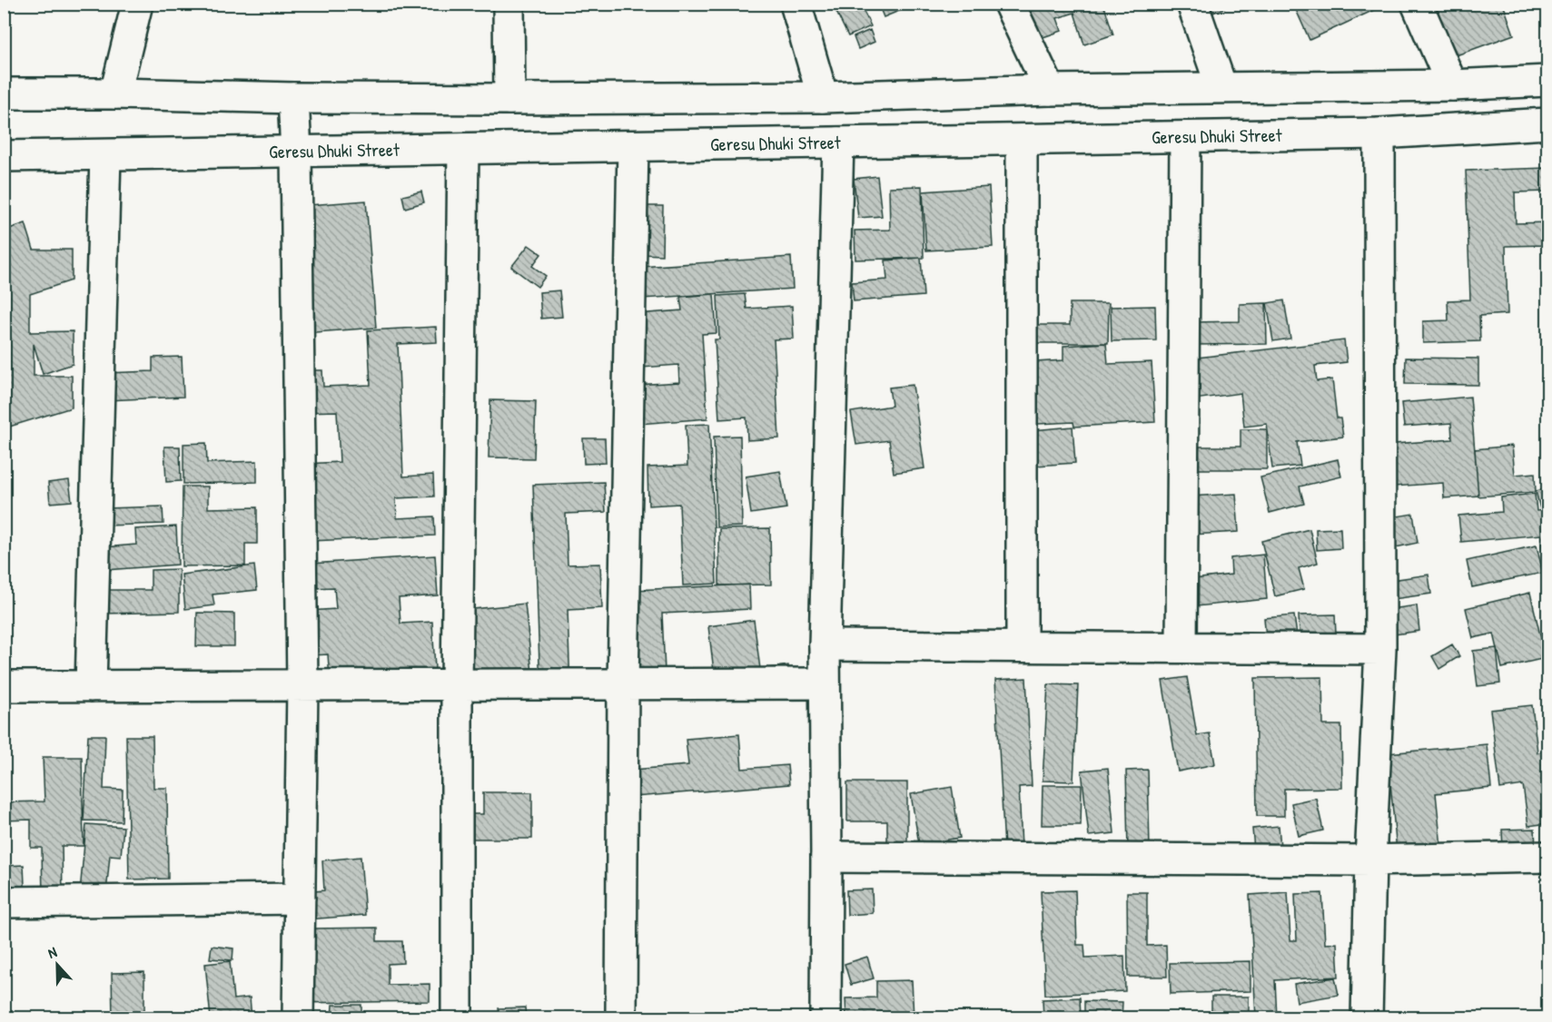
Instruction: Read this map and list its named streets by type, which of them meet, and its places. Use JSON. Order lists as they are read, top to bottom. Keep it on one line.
{"streets":{"street":["Geresu Dhuki Street"]},"north":"top"}
